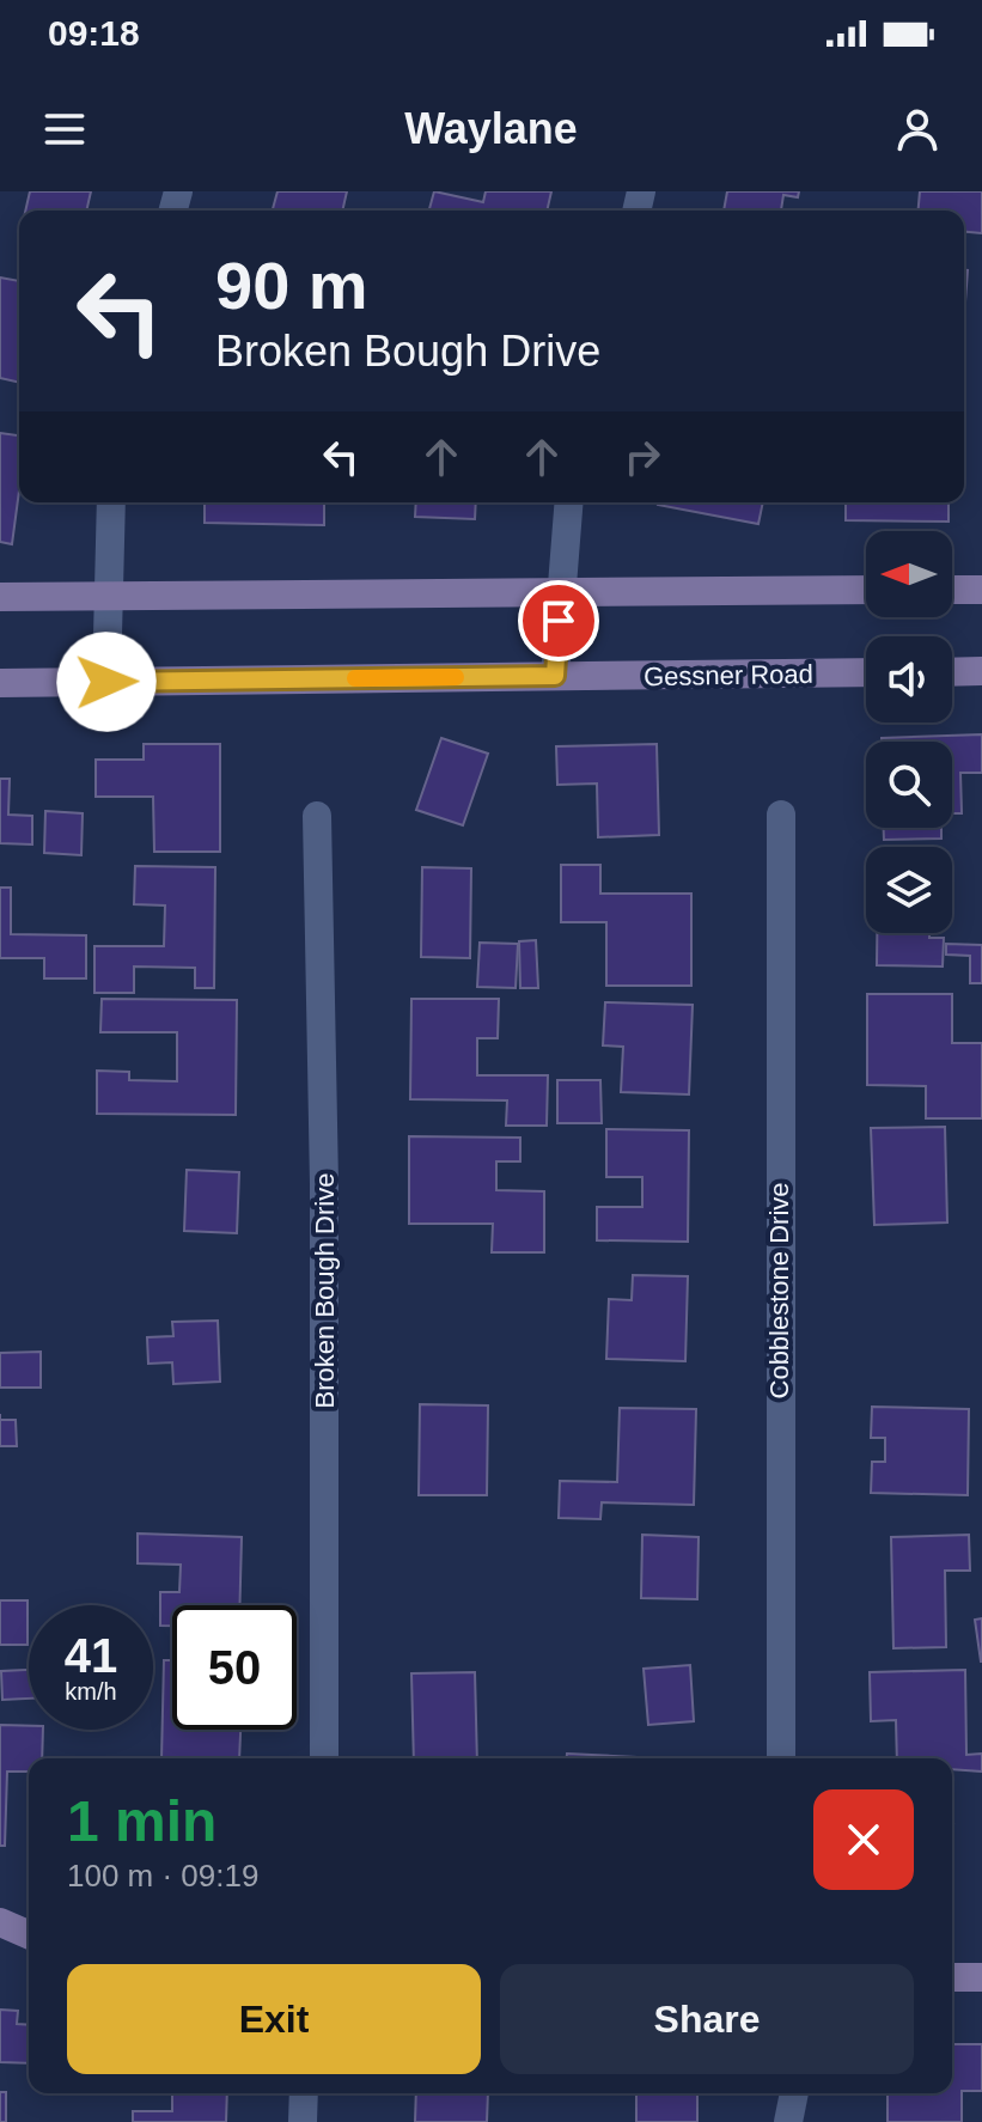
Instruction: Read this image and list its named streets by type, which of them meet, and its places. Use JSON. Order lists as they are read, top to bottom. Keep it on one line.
{"streets":{"main road":["Gessner Road"],"street":["Broken Bough Drive","Cobblestone Drive"]},"north":"left","page":{"status":"09:18","header":"Waylane","turn":["90 m","Broken Bough Drive"],"speed":"41 km/h","limit":"50","heading":["1 min","100 m · 09:19"],"buttons":["Exit","Share"]}}
